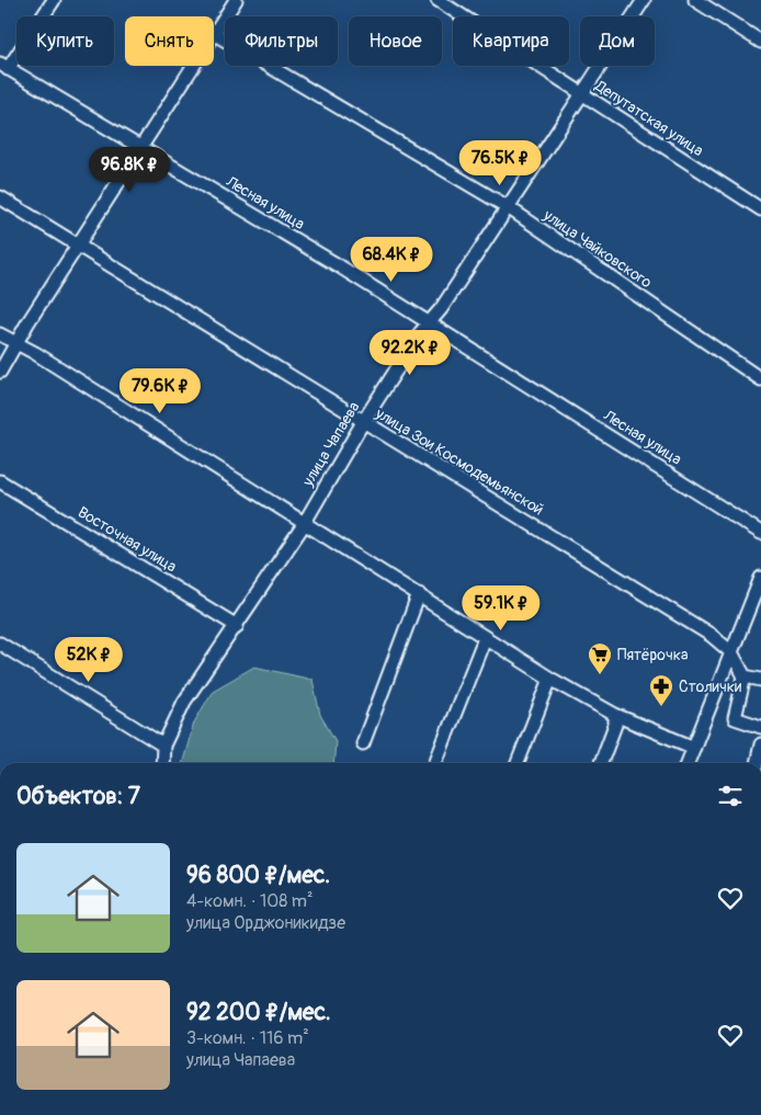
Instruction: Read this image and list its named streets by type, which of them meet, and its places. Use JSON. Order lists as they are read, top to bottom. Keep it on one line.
{"streets":{"street":["Депутатская улица","Лесная улица","улица Чайковского","улица Чапаева","улица Зои Космодемьянской","Восточная улица"]},"crossings":[["Депутатская улица","улица Чапаева"],["Лесная улица","улица Чапаева"],["улица Чайковского","улица Чапаева"],["улица Чапаева","улица Зои Космодемьянской"],["улица Чапаева","Восточная улица"]],"places":{"supermarket":["Пятёрочка"],"pharmacy":["Столички"]},"page":{"chip":["Купить","Снять","Фильтры","Новое","Квартира","Дом"],"price":["76.5K ₽","96.8K ₽","68.4K ₽","92.2K ₽","79.6K ₽","59.1K ₽","52K ₽"],"heading":"Объектов: 7","list":[{"name":"96 800 ₽/мес.","note":"4-комн. · 108 m² · улица Орджоникидзе"},{"name":"92 200 ₽/мес.","note":"3-комн. · 116 m² · улица Чапаева"}]}}
